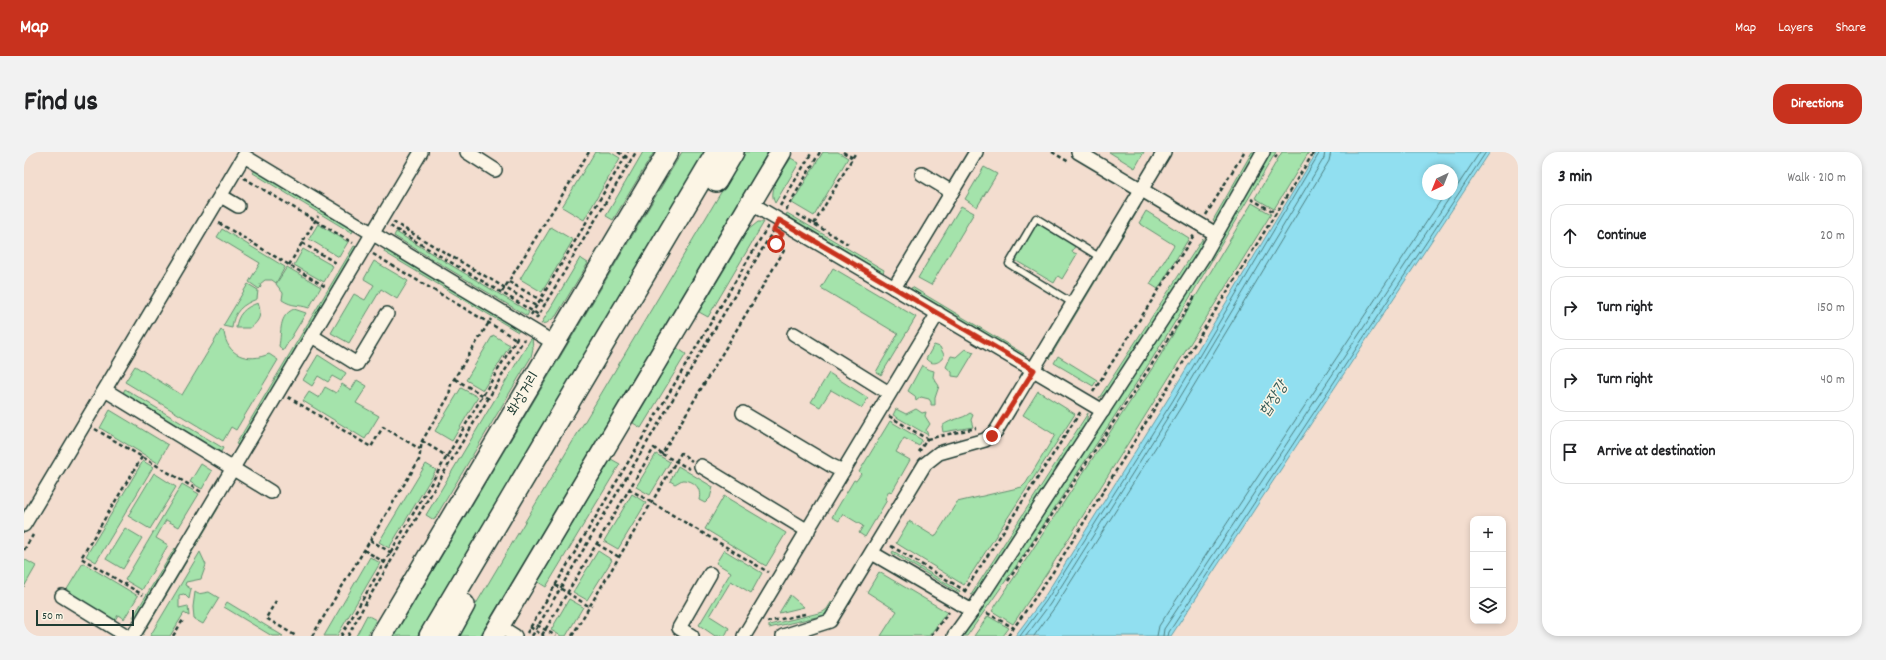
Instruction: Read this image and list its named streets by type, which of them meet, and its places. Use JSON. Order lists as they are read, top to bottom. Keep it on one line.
{"streets":{"main road":["화성거리"]},"water":["합장강"],"scale_bar":"50 m","north":"bottom left","page":{"header":"Map","nav":["Map","Layers","Share"],"title":"Find us","buttons":"Directions","heading":["3 min","Walk · 210 m"],"list":[["Continue","20 m"],["Turn right","150 m"],["Turn right","40 m"],"Arrive at destination"],"map_buttons":["+","−"],"scale":"50 m"}}
